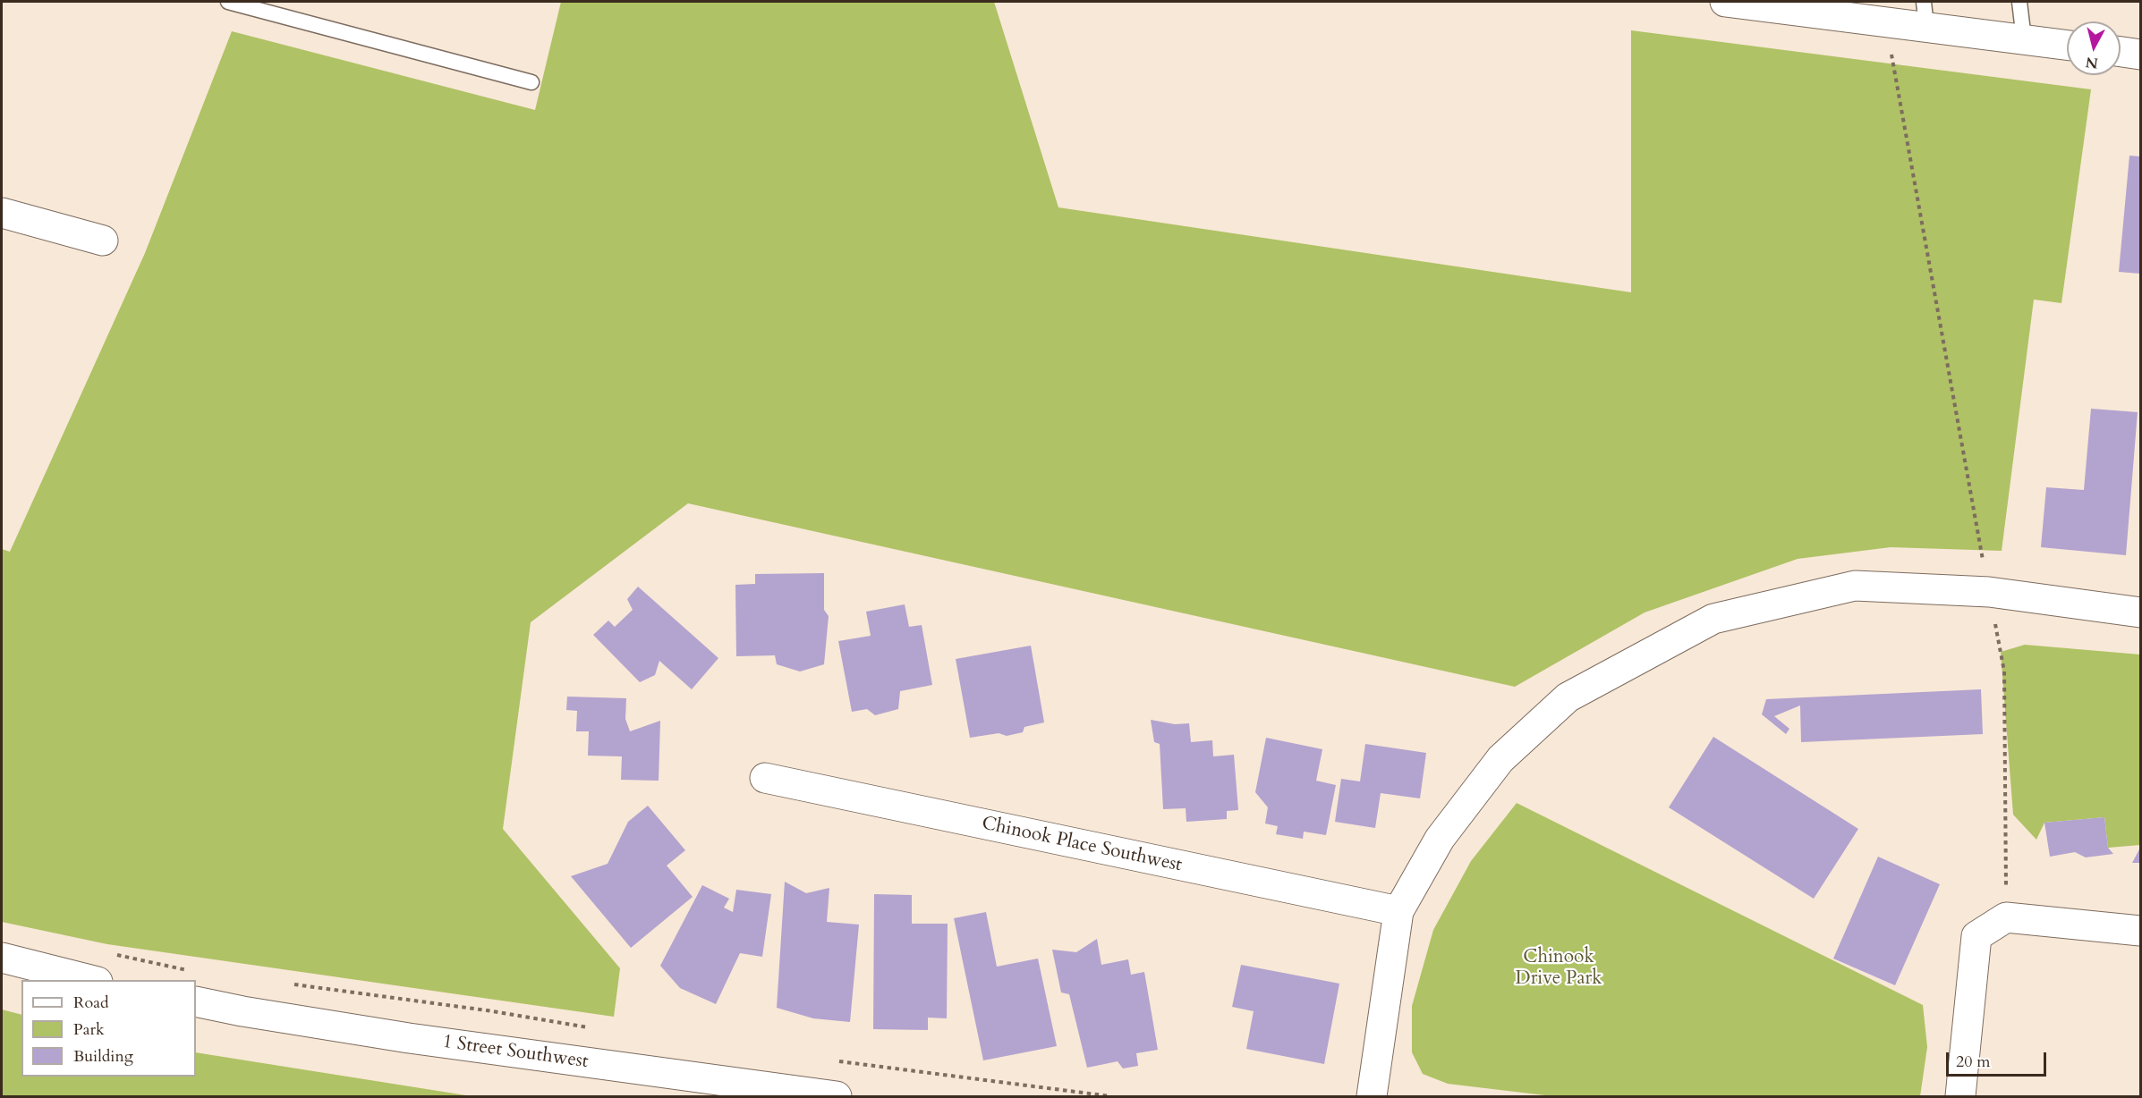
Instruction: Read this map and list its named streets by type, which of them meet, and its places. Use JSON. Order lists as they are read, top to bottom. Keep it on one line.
{"streets":{"street":["Chinook Place Southwest","1 Street Southwest"]},"parks":["Chinook Drive Park"],"legend":["Road","Park","Building"],"scale_bar":"20 m","north":"bottom"}
